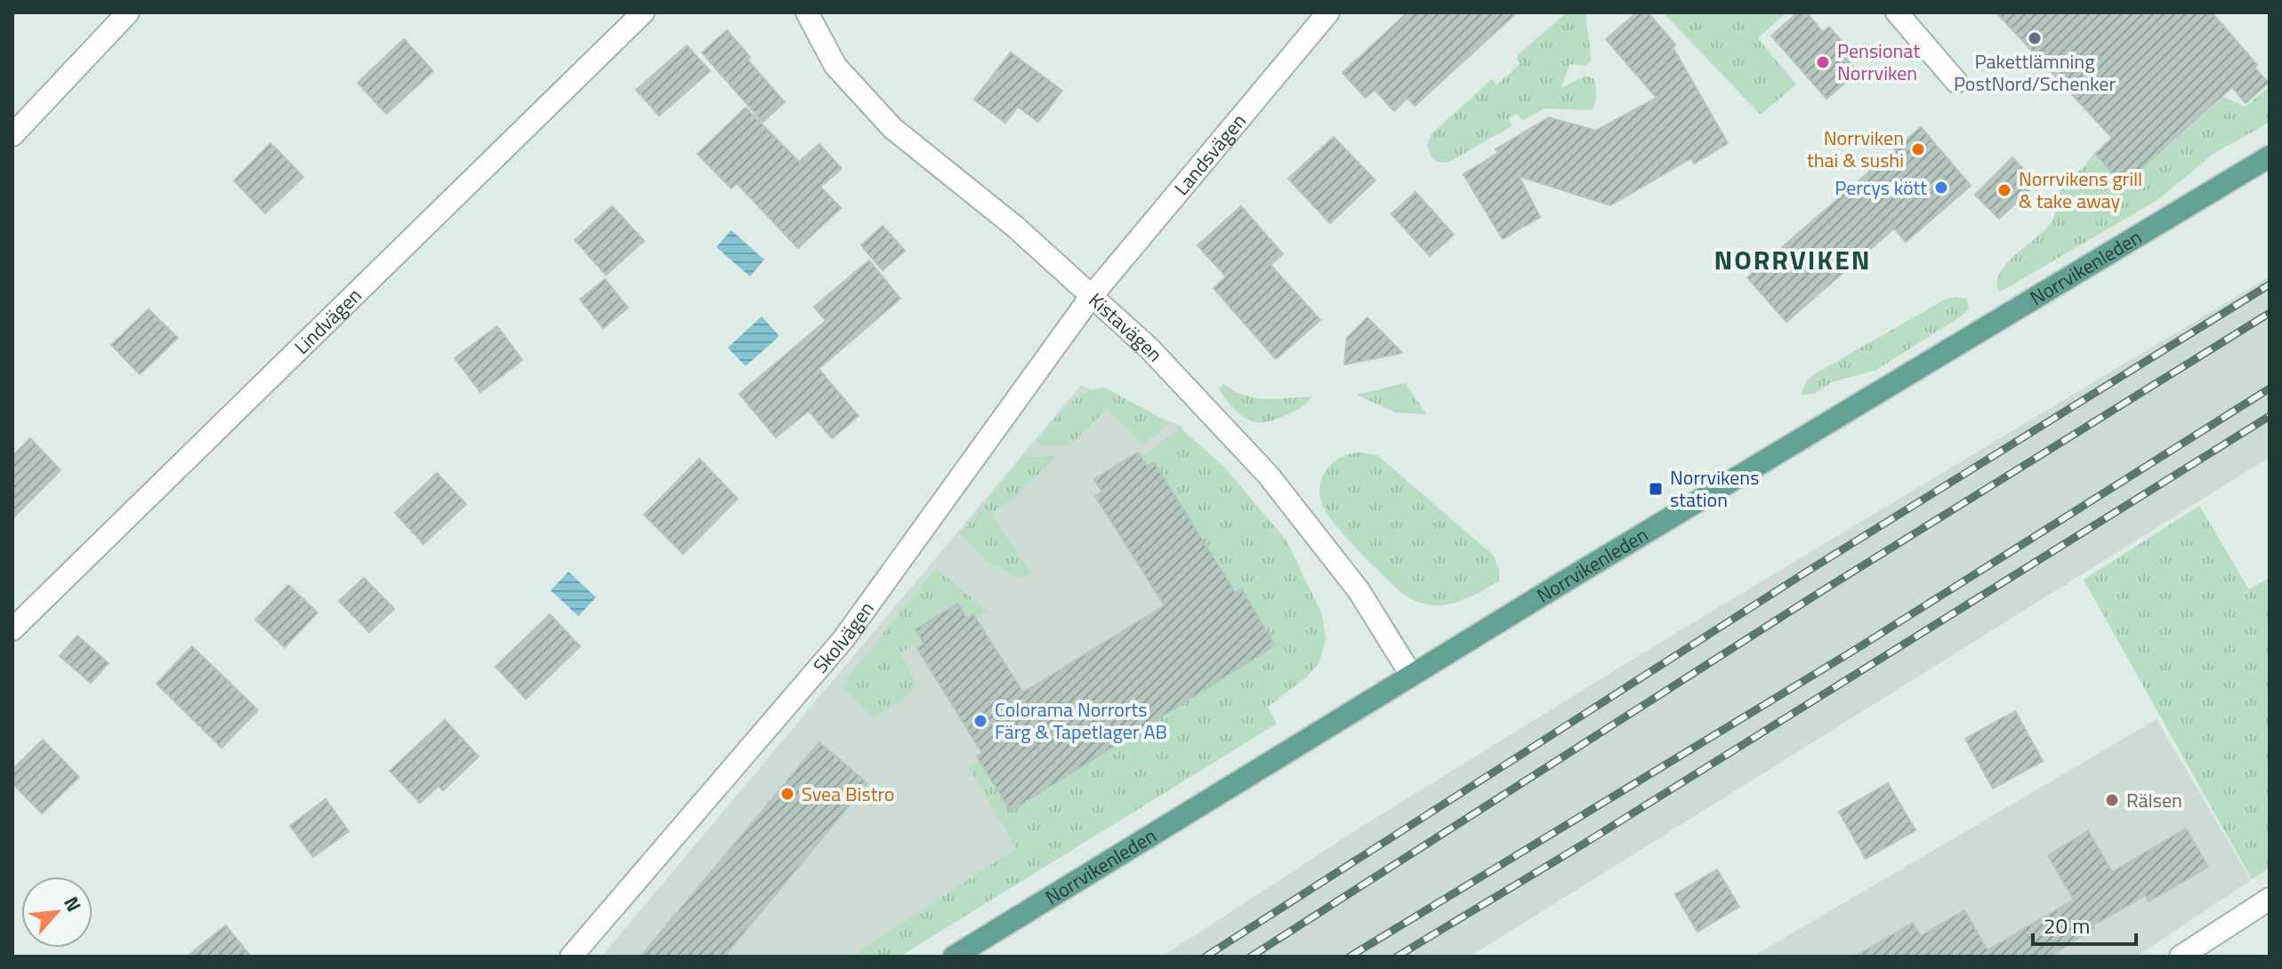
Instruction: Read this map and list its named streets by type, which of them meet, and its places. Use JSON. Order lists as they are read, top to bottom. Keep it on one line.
{"streets":{"main road":["Norrvikenleden"],"street":["Landsvägen","Lindvägen","Kistavägen","Skolvägen"]},"crossings":[["Landsvägen","Kistavägen"],["Landsvägen","Skolvägen"],["Norrvikenleden","Kistavägen"],["Kistavägen","Skolvägen"]],"districts":["NORRVIKEN"],"places":{"other":["Pakettlämning PostNord/Schenker","Pensionat Norrviken","Norrviken thai & sushi","Percys kött","Norrvikens grill & take away","Colorama Norrorts Färg & Tapetlager AB","Svea Bistro","Rälsen"],"transit":["Norrvikens station"]},"scale_bar":"20 m","north":"top right"}
